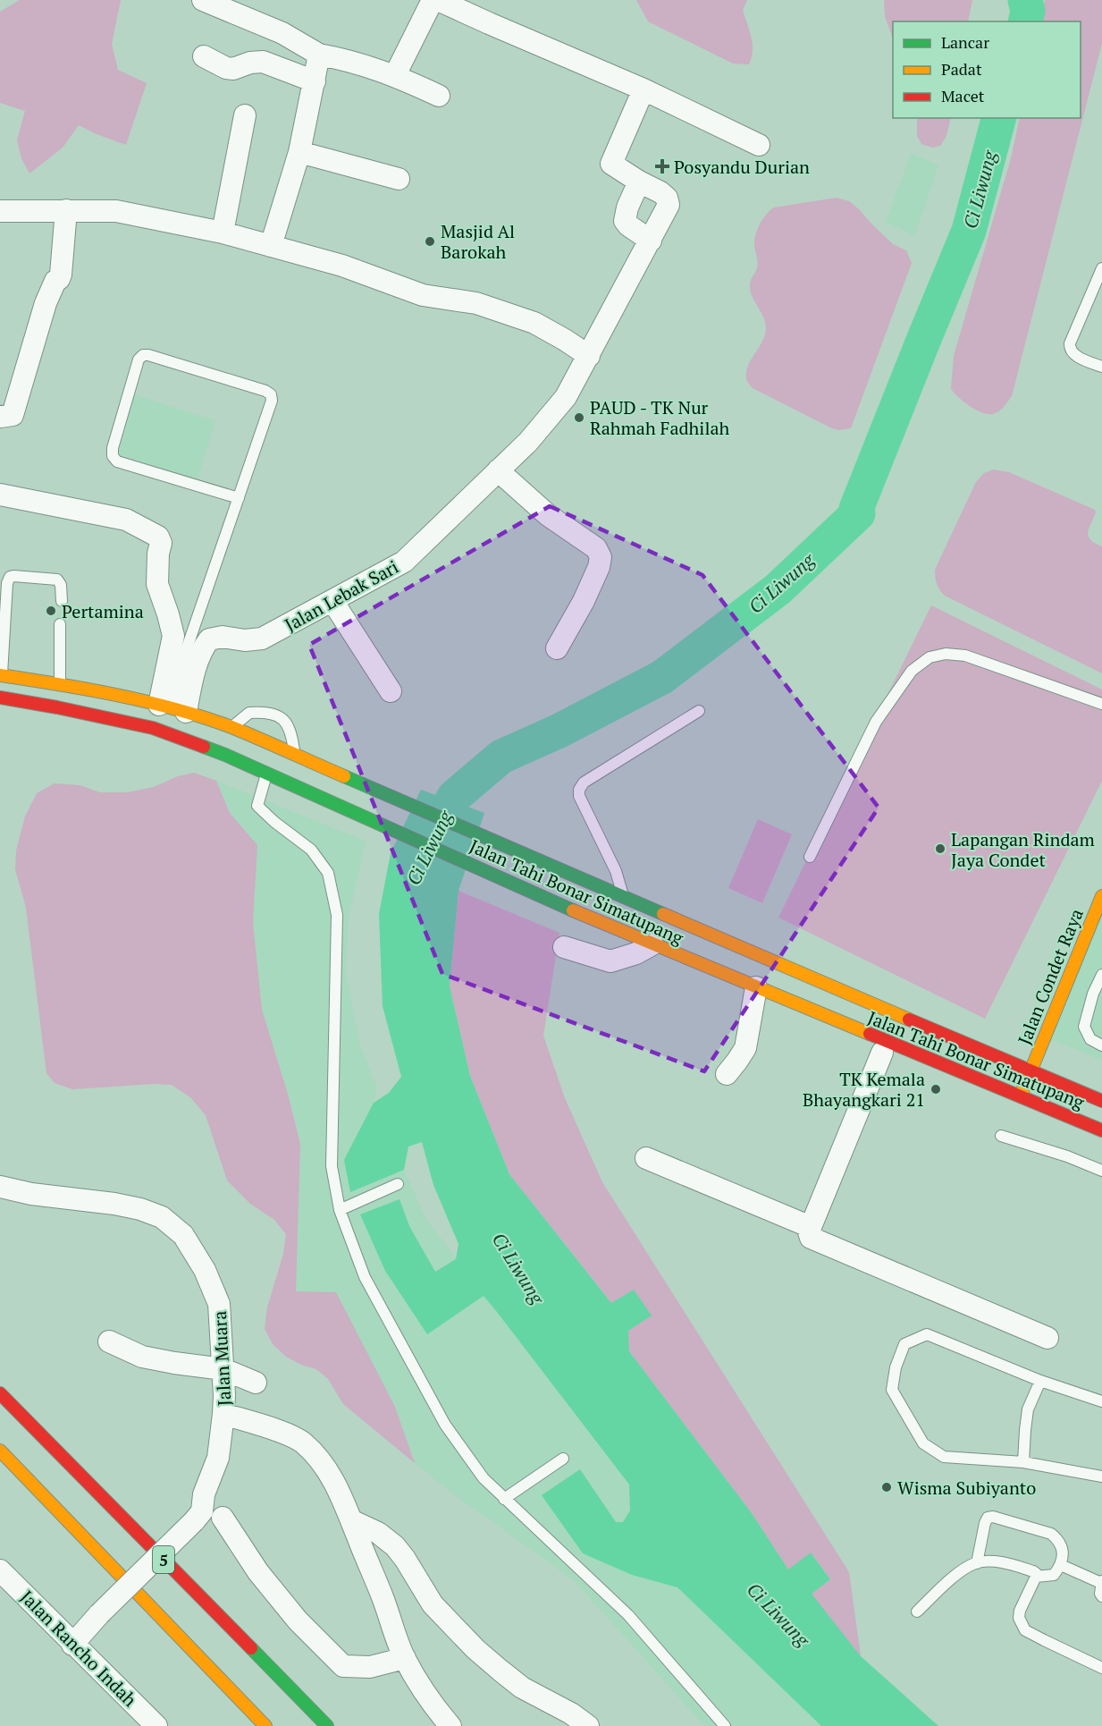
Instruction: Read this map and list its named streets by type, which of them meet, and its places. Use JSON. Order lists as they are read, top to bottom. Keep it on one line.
{"streets":{"main road":["Jalan Tahi Bonar Simatupang","Jalan Condet Raya","5"],"street":["Jalan Lebak Sari","Jalan Muara","Jalan Rancho Indah"]},"crossings":[["Jalan Lebak Sari","Jalan Tahi Bonar Simatupang"],["Jalan Tahi Bonar Simatupang","Jalan Condet Raya"]],"water":["Ci Liwung"],"places":{"health":["Posyandu Durian"],"other":["Masjid Al Barokah","PAUD - TK Nur Rahmah Fadhilah","Pertamina","Lapangan Rindam Jaya Condet","TK Kemala Bhayangkari 21","Wisma Subiyanto"]},"legend":["Lancar","Padat","Macet"]}
